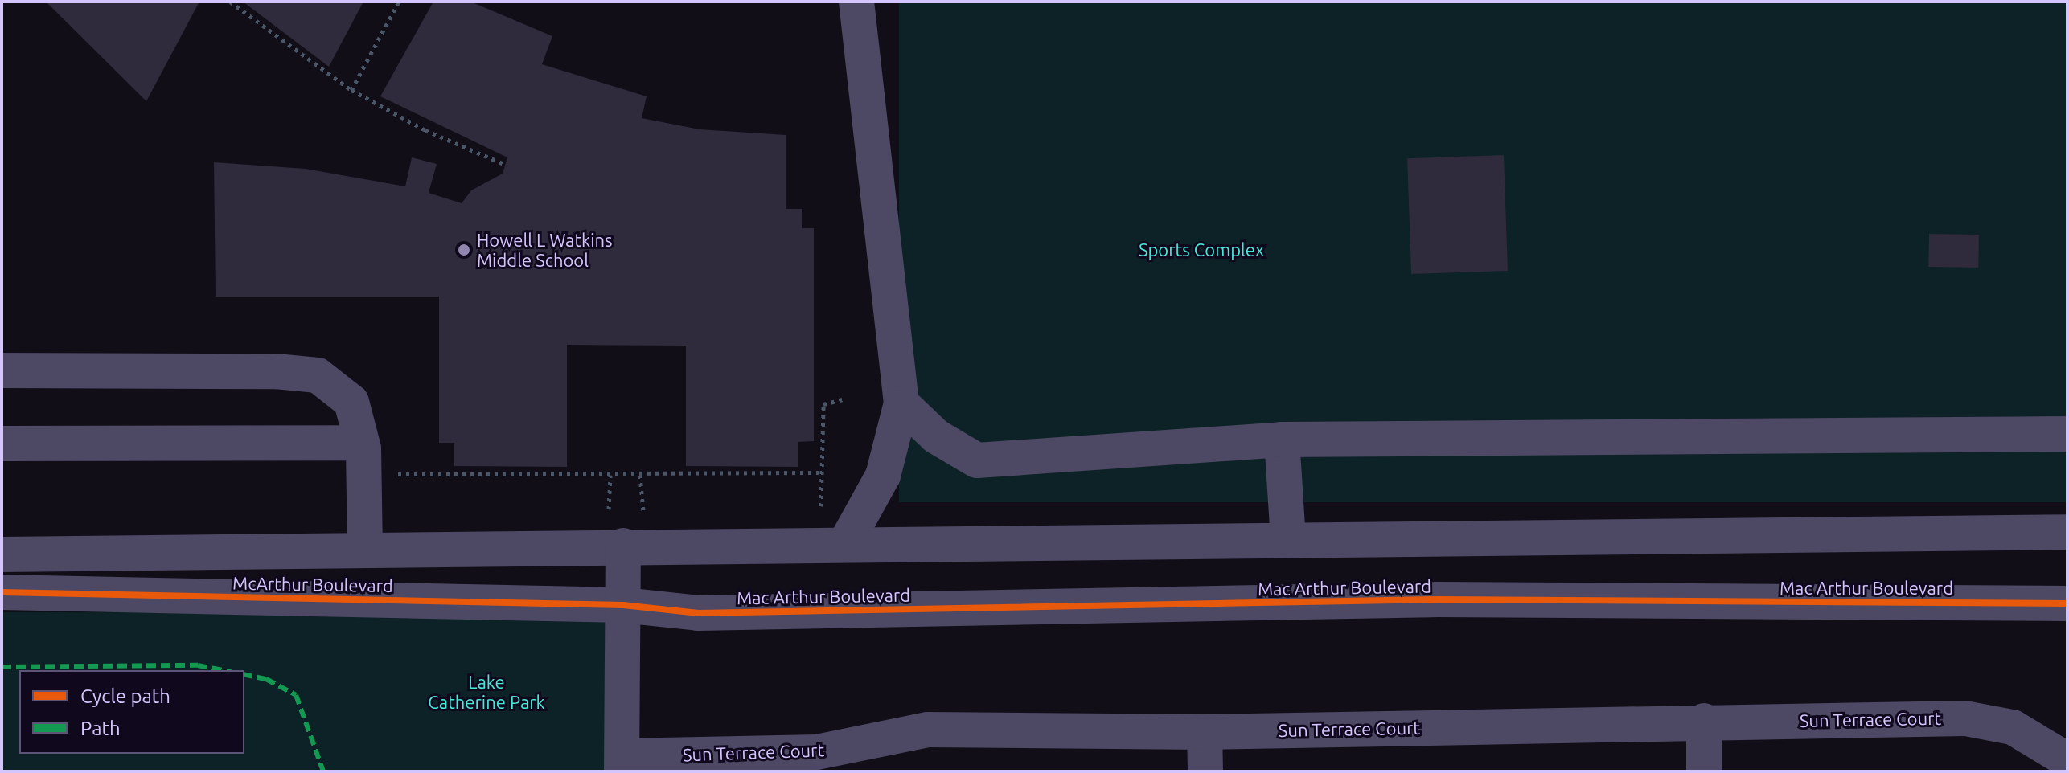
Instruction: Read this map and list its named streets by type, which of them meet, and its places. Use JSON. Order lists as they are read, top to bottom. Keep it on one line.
{"streets":{"street":["McArthur Boulevard","Mac Arthur Boulevard","Sun Terrace Court"]},"crossings":[["McArthur Boulevard","Mac Arthur Boulevard"]],"parks":["Sports Complex","Lake Catherine Park"],"places":["Howell L Watkins Middle School"],"legend":["Cycle path","Path"]}
